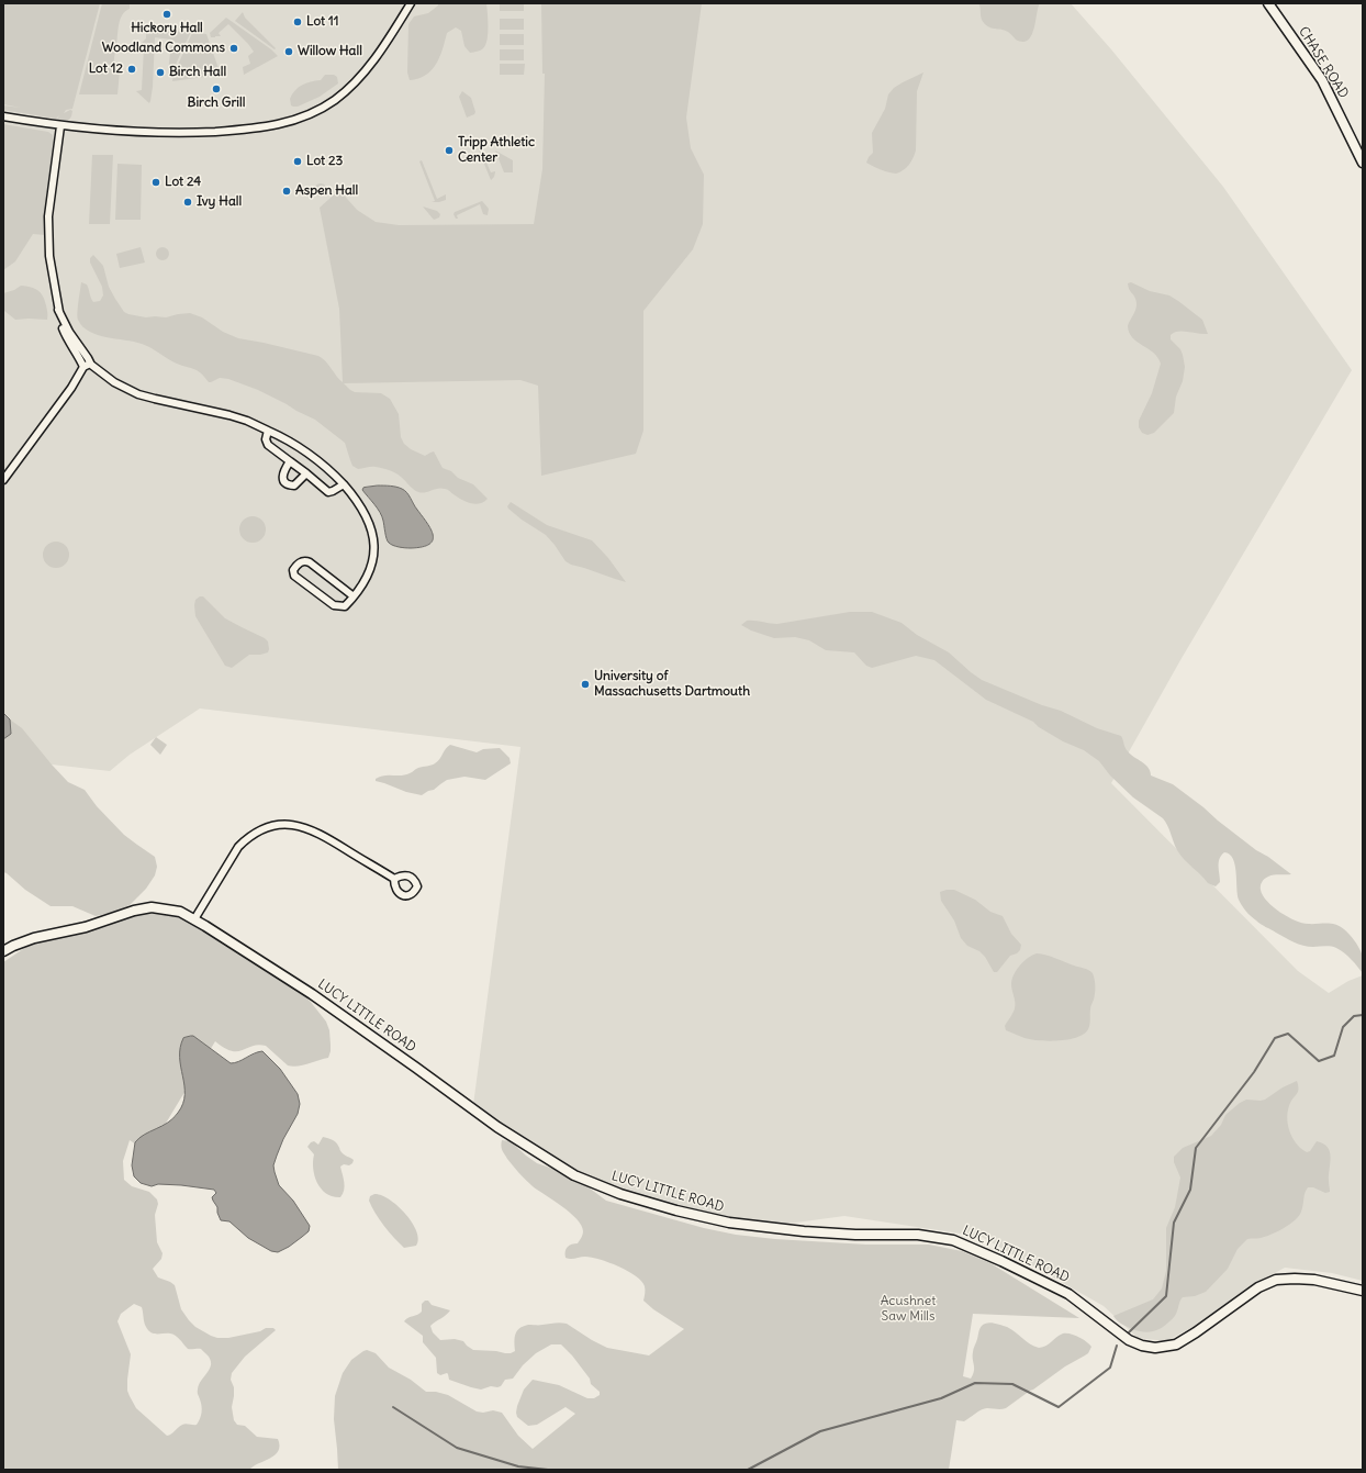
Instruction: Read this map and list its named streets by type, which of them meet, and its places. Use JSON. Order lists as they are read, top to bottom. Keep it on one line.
{"streets":{"street":["CHASE ROAD","LUCY LITTLE ROAD"]},"parks":["Acushnet Saw Mills"],"places":["Hickory Hall","Lot 11","Woodland Commons","Willow Hall","Lot 12","Birch Hall","Birch Grill","Tripp Athletic Center","Lot 23","Lot 24","Aspen Hall","Ivy Hall","University of Massachusetts Dartmouth"]}
